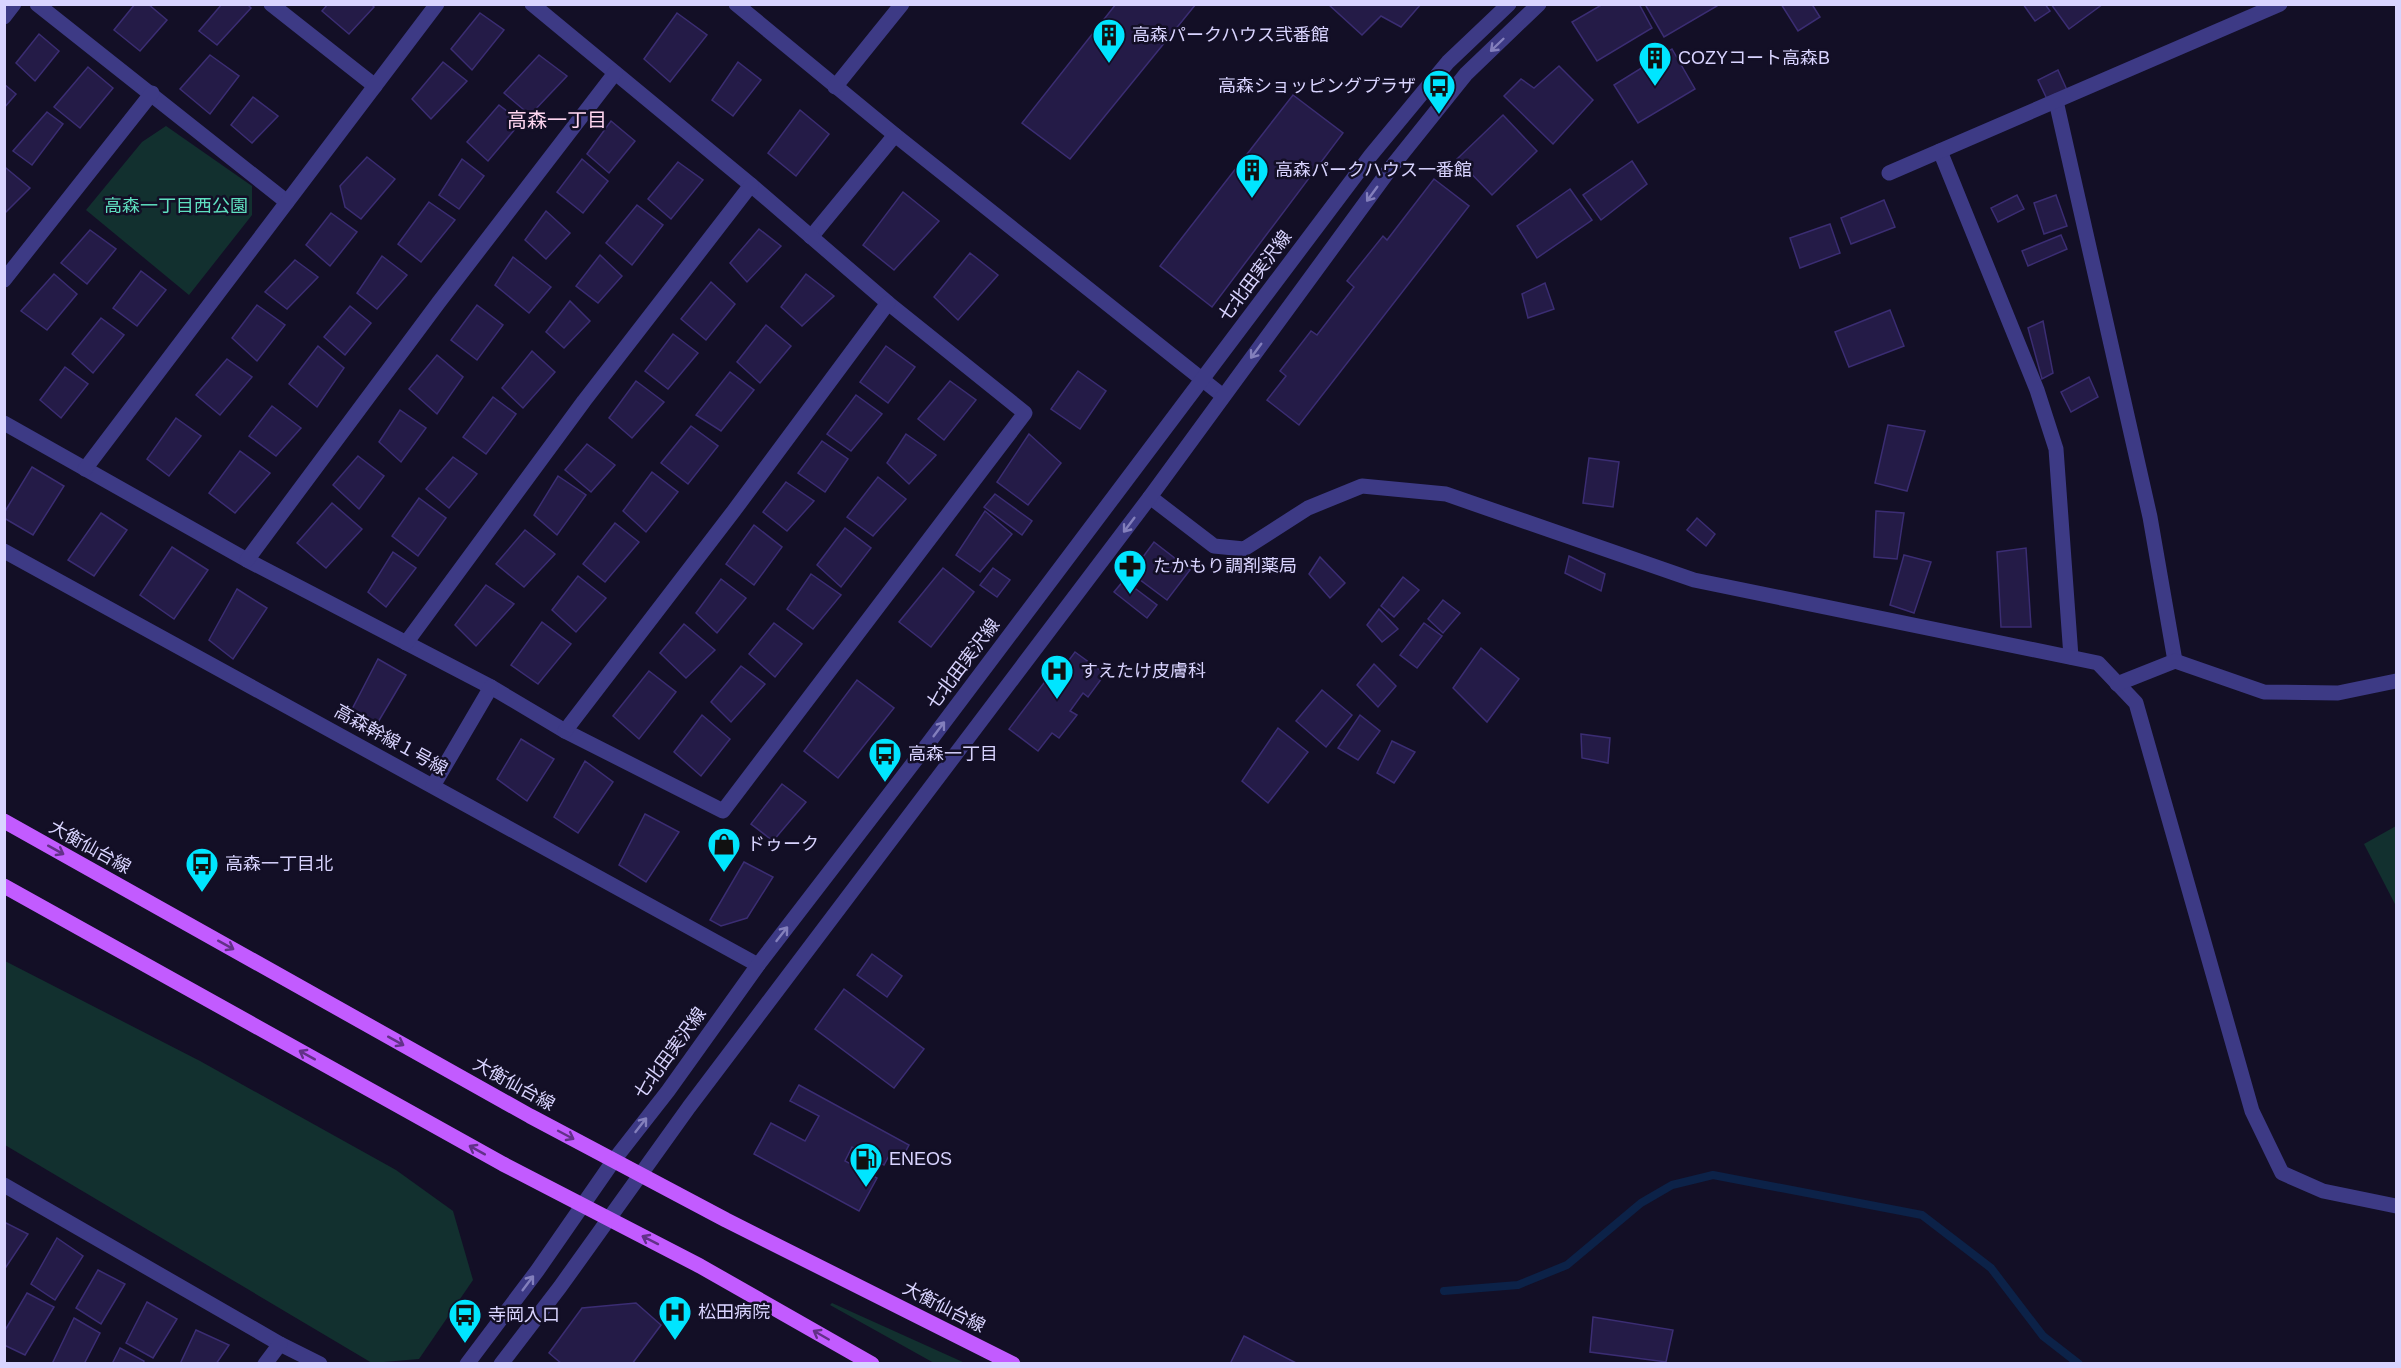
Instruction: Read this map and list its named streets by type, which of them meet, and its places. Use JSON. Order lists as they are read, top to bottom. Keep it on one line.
{"streets":{"main road":["大衡仙台線"],"street":["七北田実沢線","高森幹線１号線"]},"crossings":[["七北田実沢線","高森幹線１号線"],["七北田実沢線","大衡仙台線"]],"districts":["高森一丁目"],"parks":["高森一丁目西公園"],"places":{"building":["高森パークハウス弐番館","COZYコート高森B","高森パークハウス一番館"],"bus stop":["高森ショッピングプラザ","高森一丁目","高森一丁目北","寺岡入口"],"pharmacy":["たかもり調剤薬局"],"hospital":["すえたけ皮膚科","松田病院"],"shop":["ドゥーク"],"fuel station":["ENEOS"]}}
